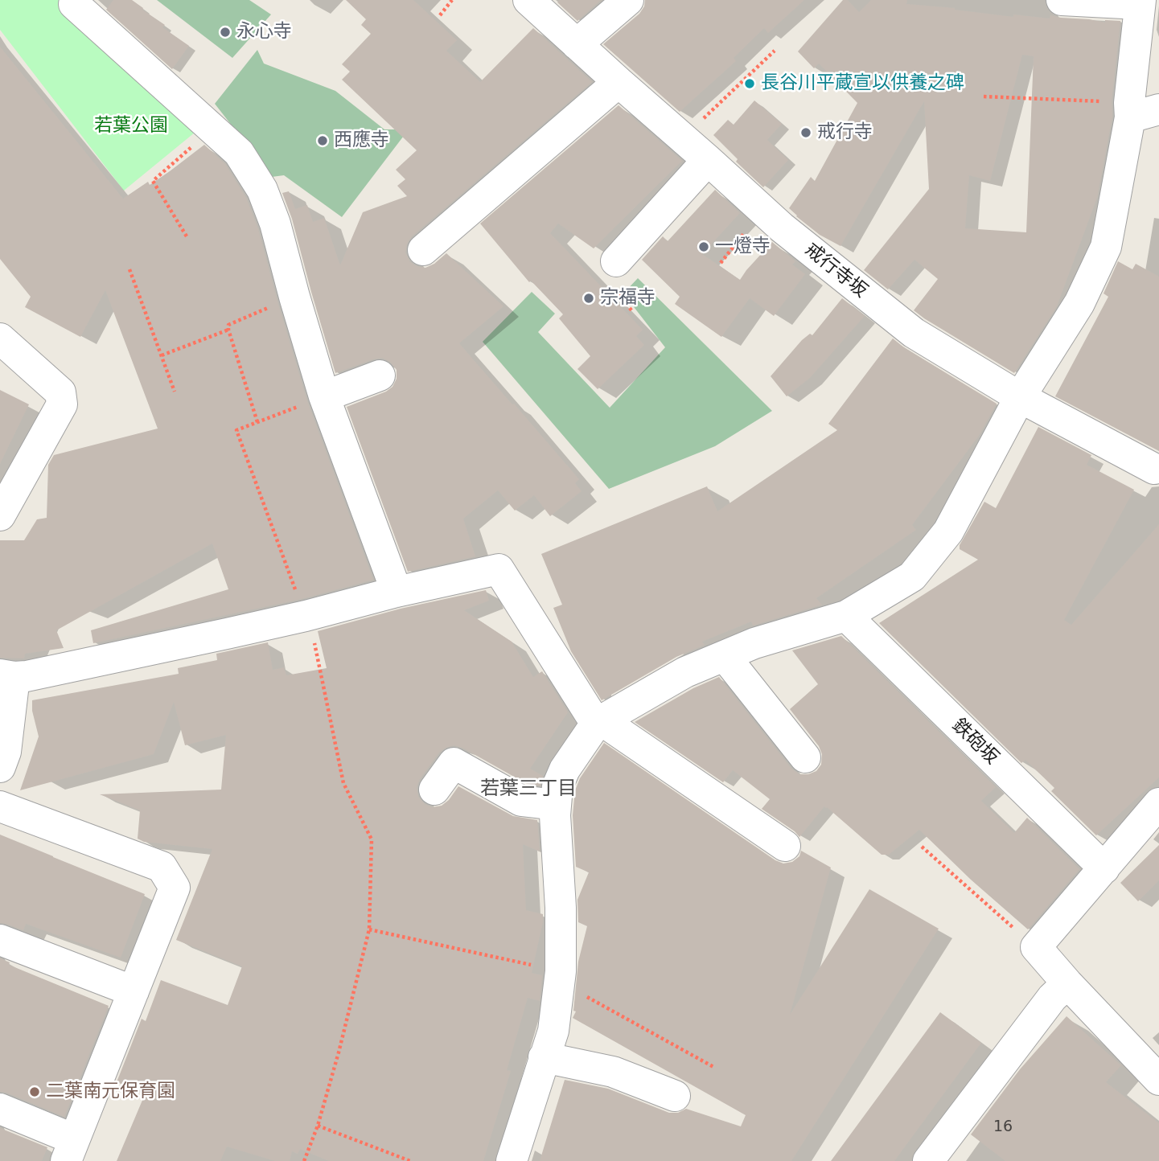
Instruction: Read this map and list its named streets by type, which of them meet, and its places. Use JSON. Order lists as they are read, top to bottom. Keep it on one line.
{"streets":{"street":["戒行寺坂","鉄砲坂"]},"districts":["若葉三丁目"],"parks":["若葉公園"],"places":["永心寺","長谷川平蔵宣以供養之碑","戒行寺","西應寺","一燈寺","宗福寺","二葉南元保育園"],"house_numbers":["16"]}
